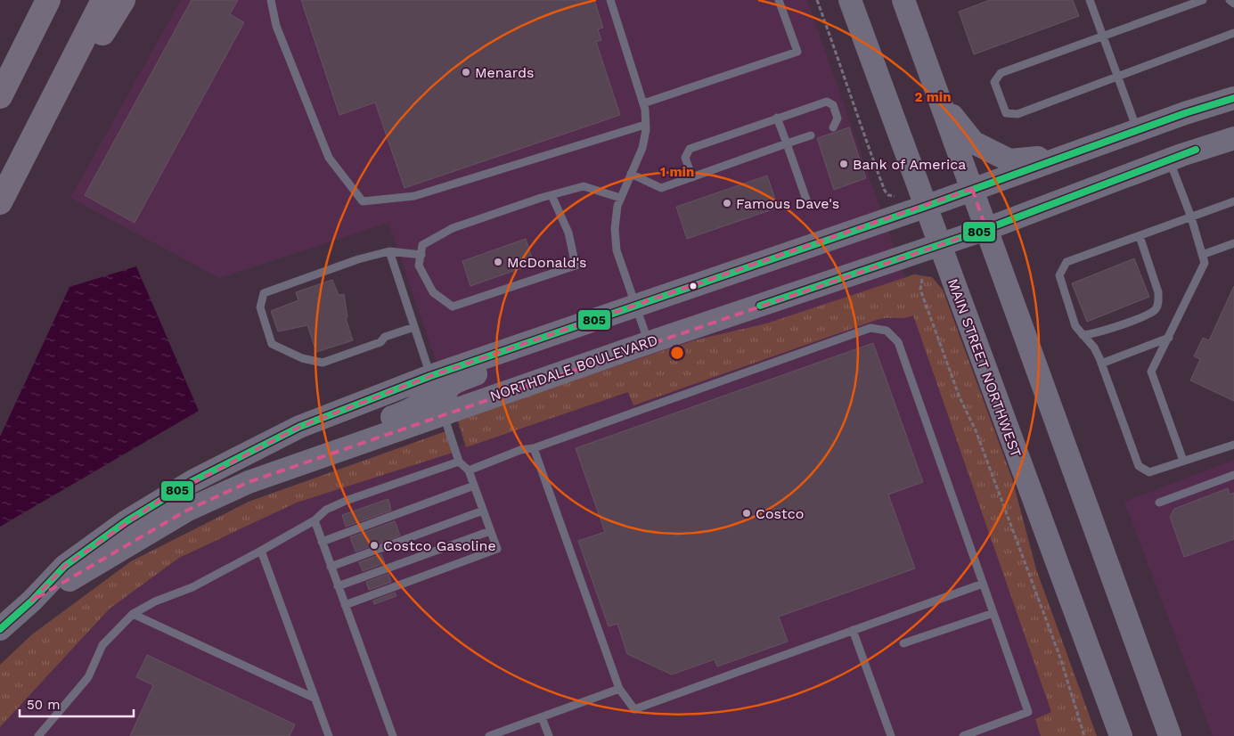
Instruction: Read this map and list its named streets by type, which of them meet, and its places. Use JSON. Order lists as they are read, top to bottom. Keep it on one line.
{"streets":{"street":["NORTHDALE BOULEVARD","MAIN STREET NORTHWEST"]},"crossings":[["NORTHDALE BOULEVARD","MAIN STREET NORTHWEST"]],"places":["Menards","Bank of America","Famous Dave's","McDonald's","Costco","Costco Gasoline"],"lines":["transit line 805"],"scale_bar":"50 m","rings":["2 min","1 min"]}
